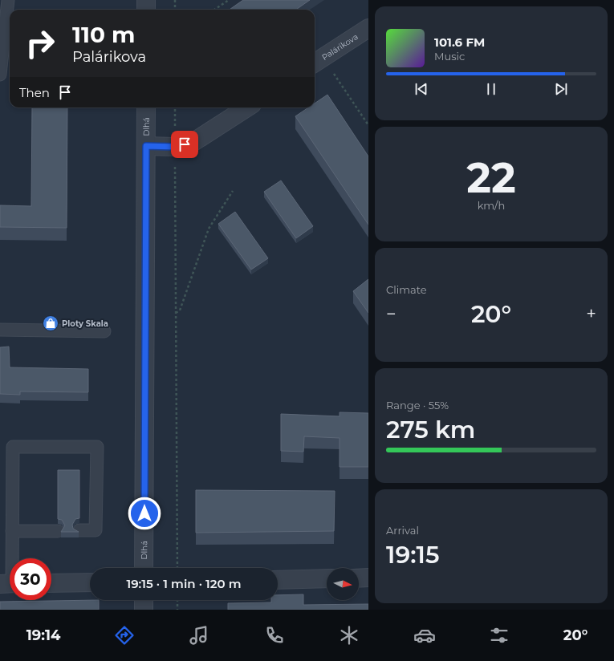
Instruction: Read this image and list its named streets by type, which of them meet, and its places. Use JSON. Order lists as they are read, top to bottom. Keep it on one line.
{"streets":{"street":["Palárikova","Dlhá"]},"places":{"shop":["Ploty Skala"]},"north":"right","page":{"turn":["110 m","Palárikova"],"song":["101.6 FM","Music"],"then":"Then","tile":[["22","km/h"],"Climate",["Range · 55%","275 km"],["Arrival","19:15"]],"heat":["−","20°","+"],"limit":"30","trip":"19:15 · 1 min · 120 m","tabs":["19:14","20°"]}}
